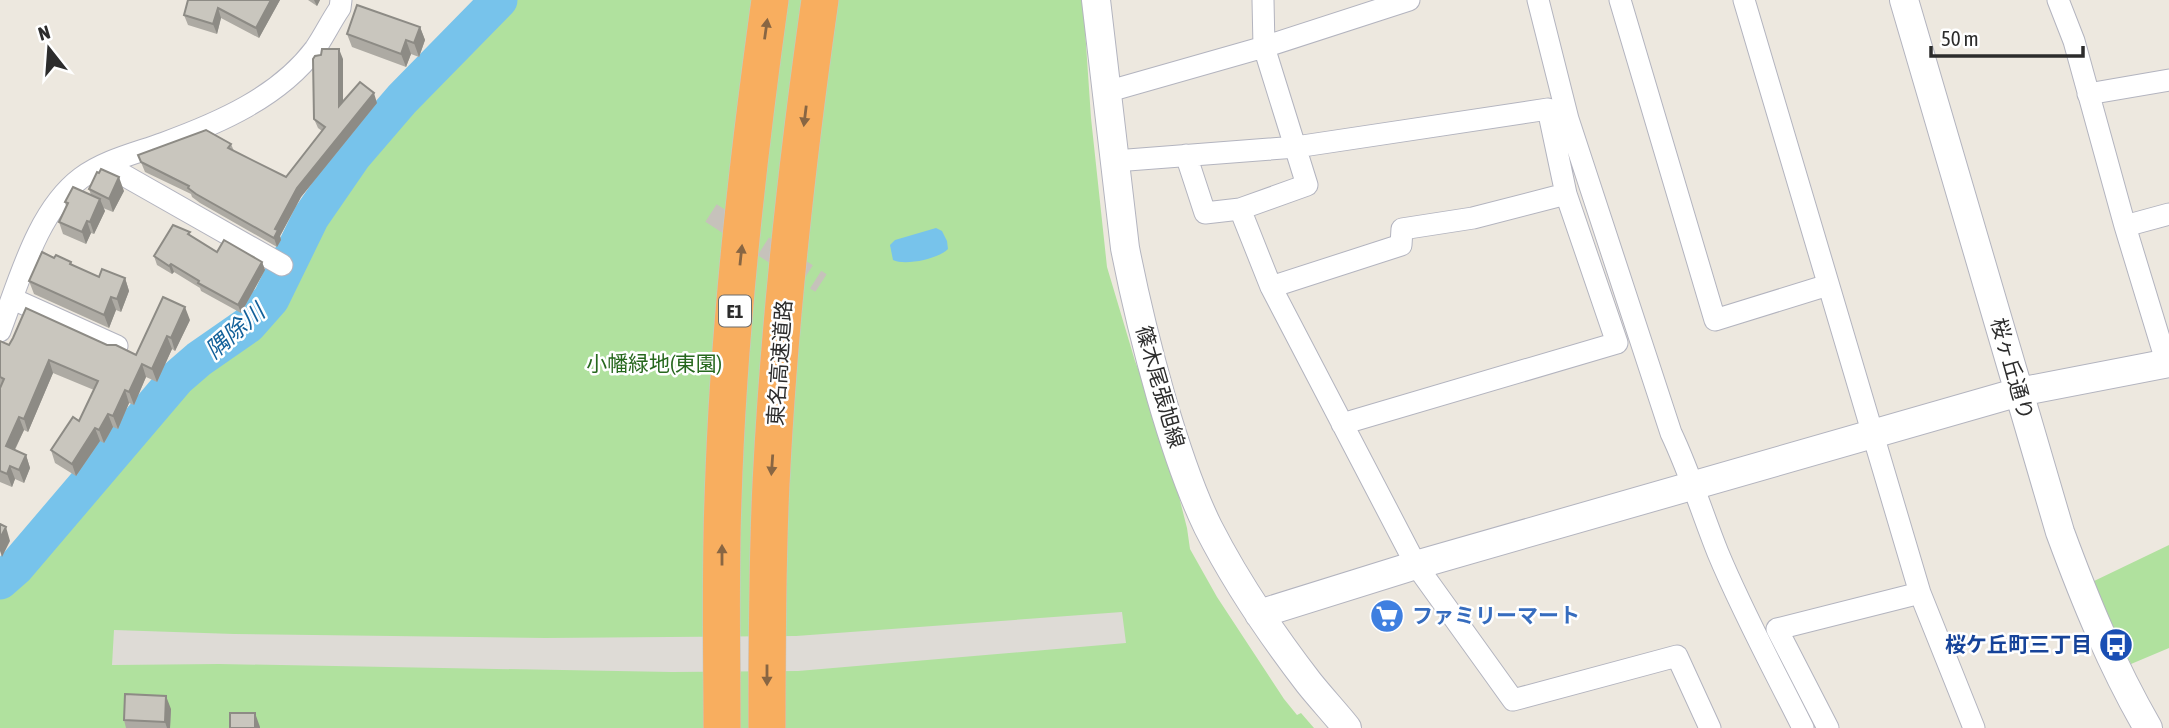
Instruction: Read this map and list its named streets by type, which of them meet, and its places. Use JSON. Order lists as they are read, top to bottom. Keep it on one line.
{"streets":{"highway":["E1","東名高速道路"],"street":["桜ヶ丘通り","篠木尾張旭線"]},"water":["隅除川"],"parks":["小幡緑地(東園)"],"places":{"supermarket":["ファミリーマート"],"bus stop":["桜ケ丘町三丁目"]},"scale_bar":"50 m","north":"top"}
